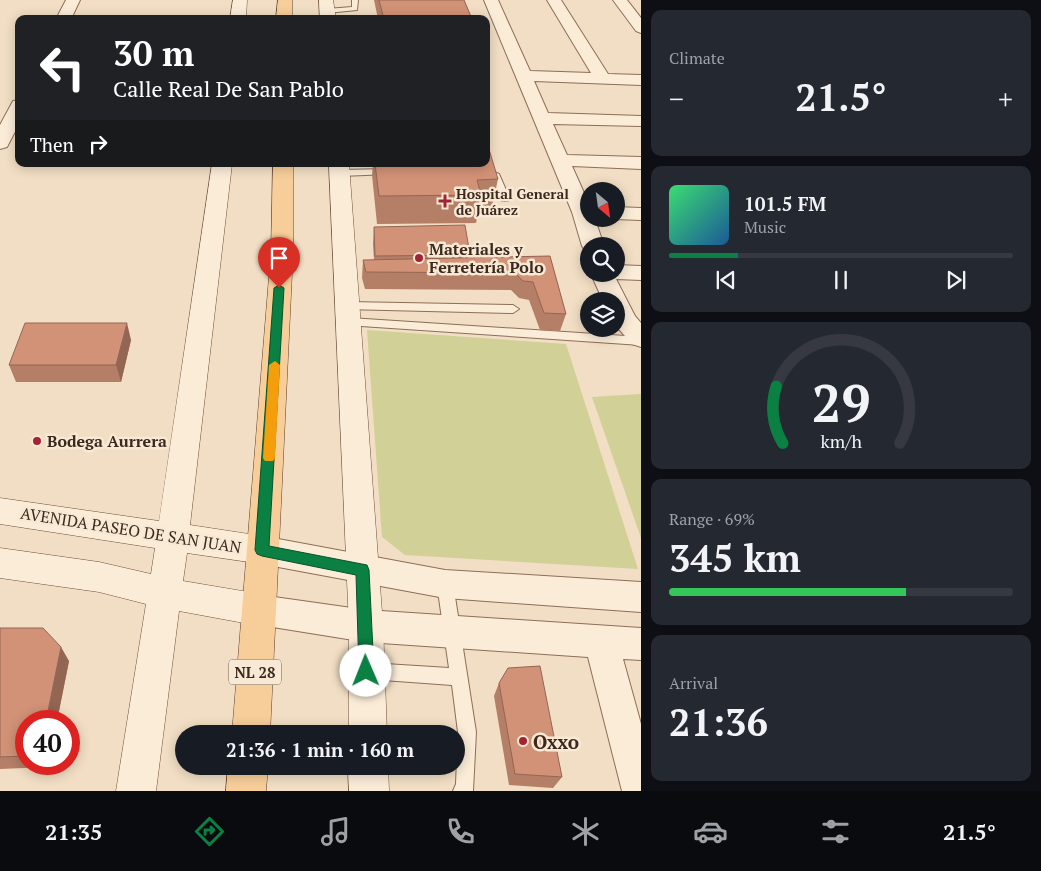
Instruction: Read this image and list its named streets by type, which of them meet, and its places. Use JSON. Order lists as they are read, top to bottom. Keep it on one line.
{"streets":{"main road":["NL 28"],"street":["AVENIDA PASEO DE SAN JUAN"]},"crossings":[["AVENIDA PASEO DE SAN JUAN","NL 28"]],"places":{"health":["Hospital General de Juárez"],"other":["Materiales y Ferretería Polo","Bodega Aurrera","Oxxo"]},"north":"bottom right","page":{"tile":["Climate",["Range · 69%","345 km"],["Arrival","21:36"]],"turn":["30 m","Calle Real De San Pablo"],"heat":["−","21.5°","+"],"then":"Then","song":["101.5 FM","Music"],"limit":"40","trip":"21:36 · 1 min · 160 m","tabs":["21:35","21.5°"],"gauge":["29","km/h"]}}
